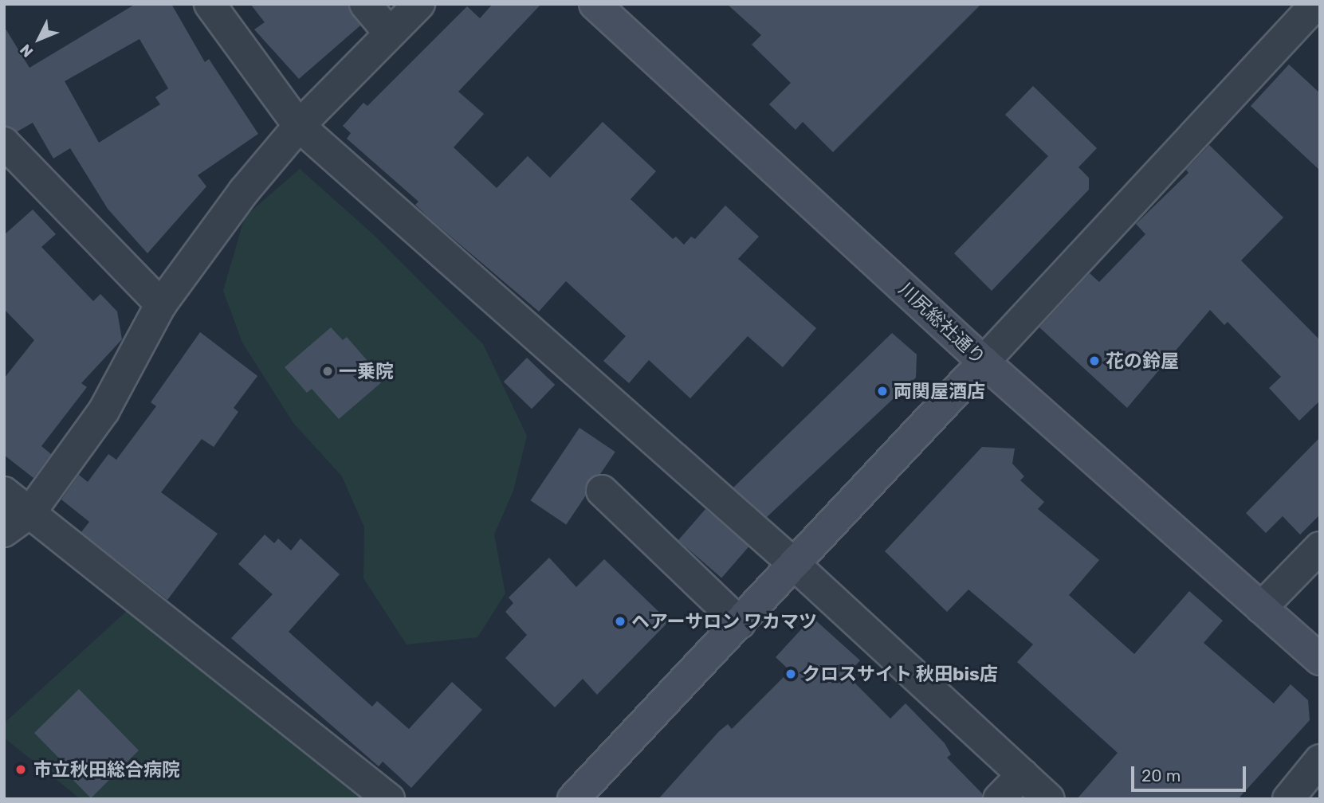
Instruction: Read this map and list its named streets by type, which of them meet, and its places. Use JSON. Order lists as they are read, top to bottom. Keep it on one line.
{"streets":{"street":["川尻総社通り"]},"places":["花の鈴屋","一乗院","両関屋酒店","ヘアーサロン ワカマツ","クロスサイト 秋田bis店","市立秋田総合病院"],"scale_bar":"20 m","north":"bottom left"}
